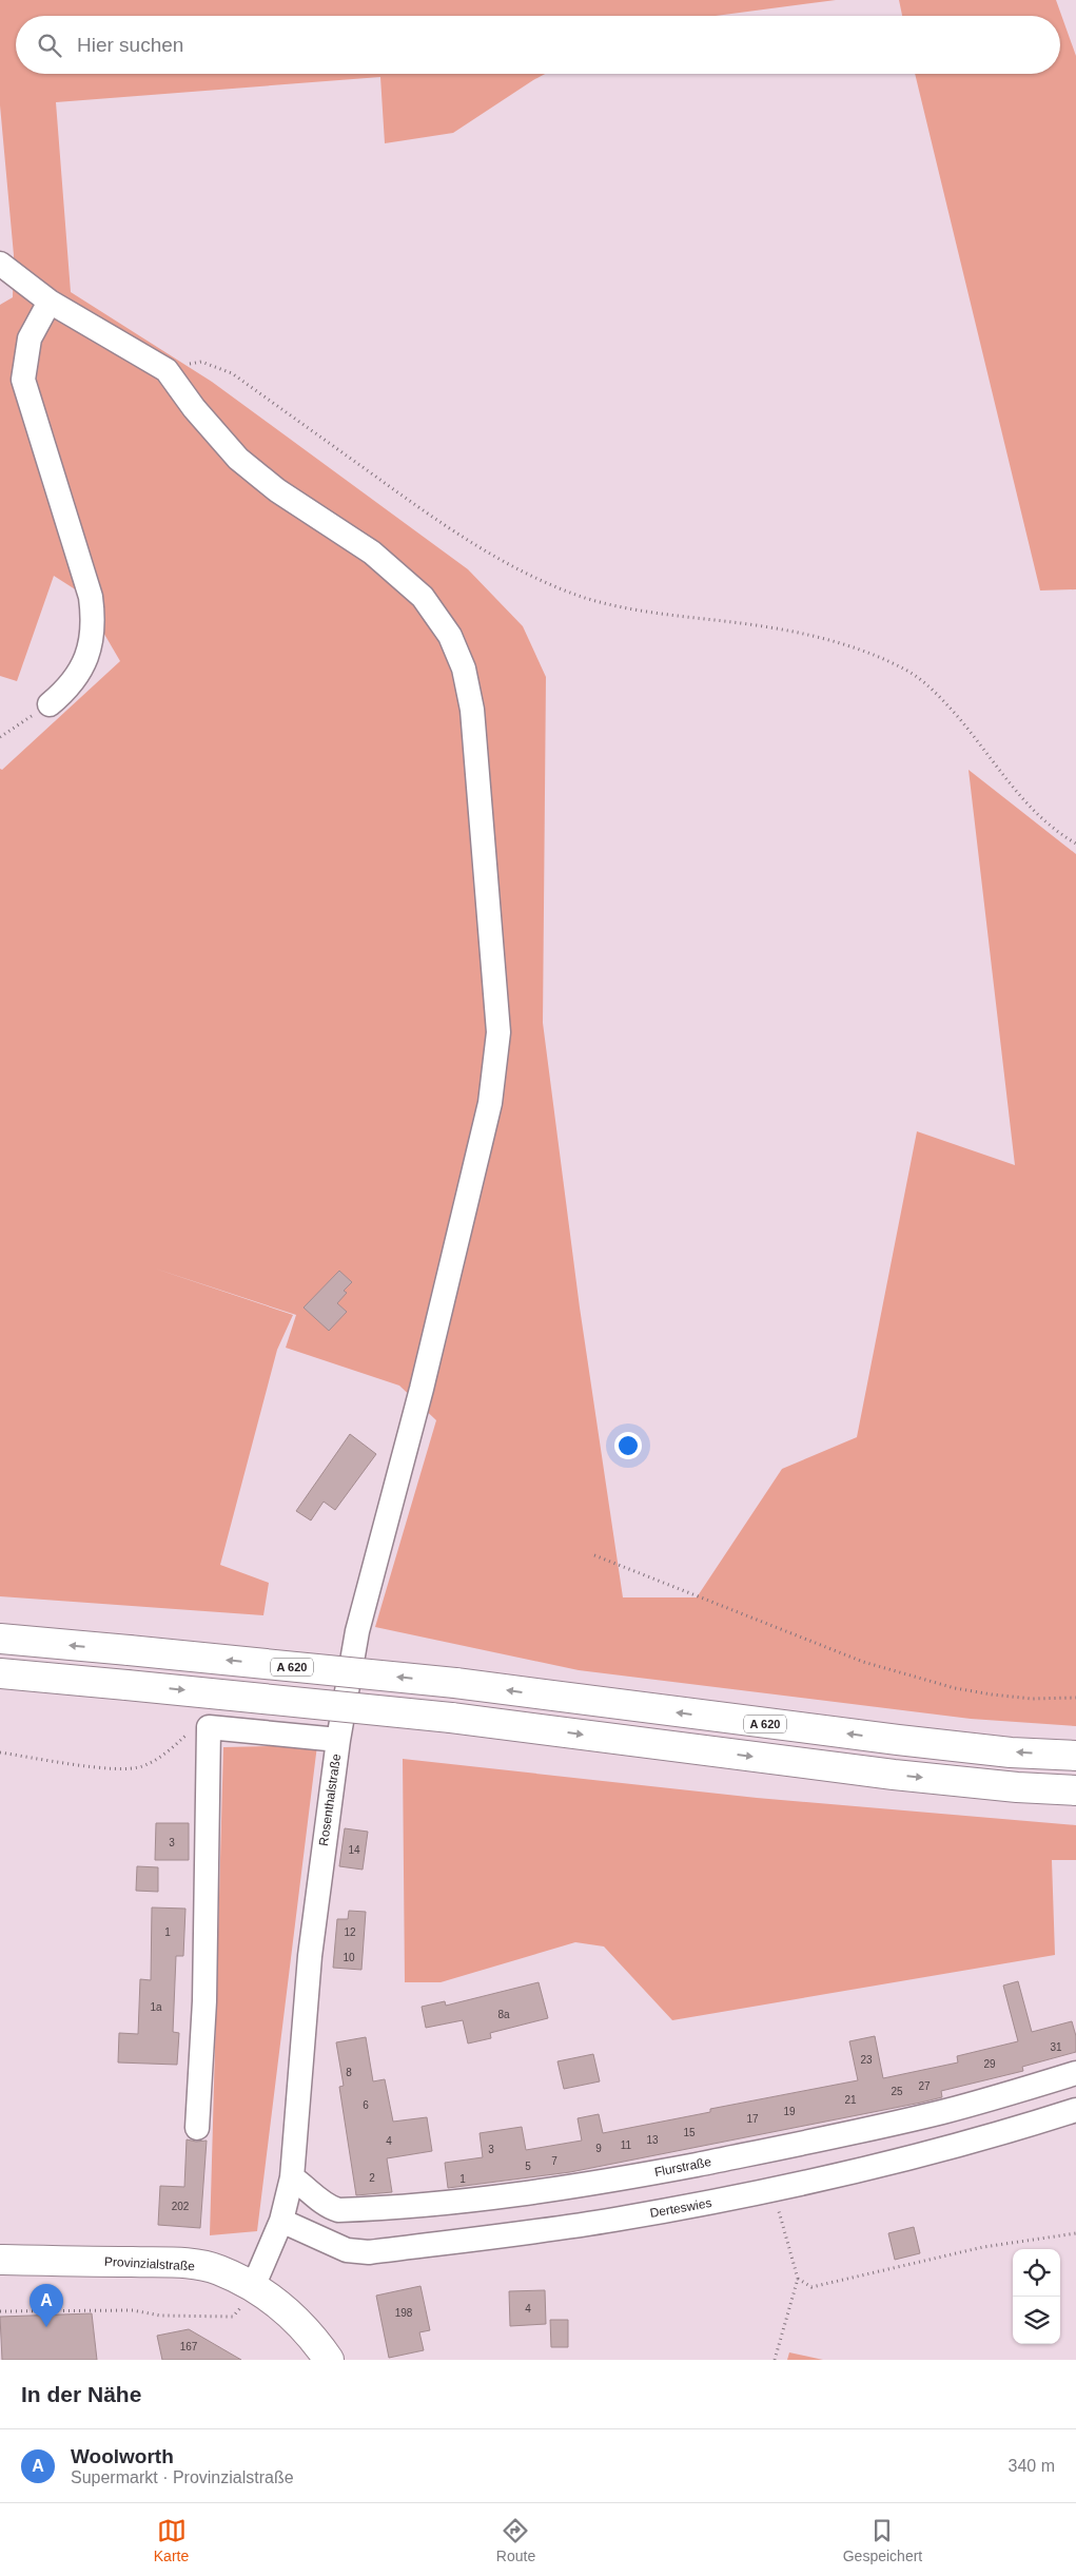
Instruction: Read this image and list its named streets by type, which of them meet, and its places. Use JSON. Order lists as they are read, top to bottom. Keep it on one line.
{"streets":{"main road":["A 620","Provinzialstraße"],"street":["Rosenthalstraße","Flurstraße","Derteswies"]},"crossings":[["Rosenthalstraße","Flurstraße"],["Rosenthalstraße","Derteswies"],["Rosenthalstraße","Provinzialstraße"]],"house_numbers":["3","14","1","12","10","1a","8a","31","23","29","8","27","25","21","6","19","17","15","13","4","11","9","3","7","5","2","1","202","4","198","167"],"page":{"search":"Hier suchen","pins":"A","heading":"In der Nähe","list":[{"mark":"A","name":"Woolworth","note":"Supermarkt · Provinzialstraße","value":"340 m"}],"nav":["Karte","Route","Gespeichert"]}}
